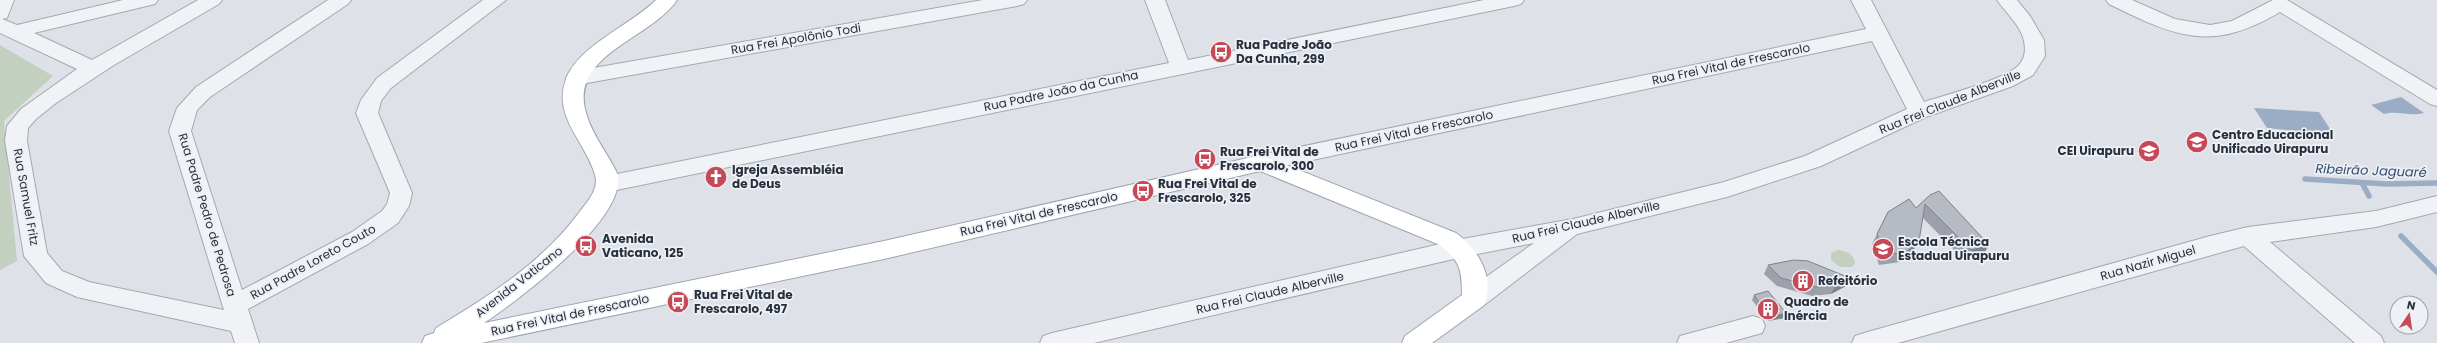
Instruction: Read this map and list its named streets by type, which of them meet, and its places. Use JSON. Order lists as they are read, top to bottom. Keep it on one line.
{"streets":{"main road":["Rua Frei Vital de Frescarolo","Avenida Vaticano"],"street":["Rua Frei Apolônio Todi","Rua Padre João da Cunha","Rua Frei Claude Alberville","Rua Samuel Fritz","Rua Padre Pedro de Pedrosa","Rua Padre Loreto Couto","Rua Nazir Miguel"]},"crossings":[["Rua Frei Vital de Frescarolo","Avenida Vaticano"],["Rua Padre João da Cunha","Avenida Vaticano"],["Rua Samuel Fritz","Rua Padre Pedro de Pedrosa"],["Rua Samuel Fritz","Rua Padre Loreto Couto"],["Rua Padre Pedro de Pedrosa","Rua Padre Loreto Couto"]],"water":["Ribeirão Jaguaré"],"places":{"bus stop":["Rua Padre João Da Cunha, 299","Rua Frei Vital de Frescarolo, 300","Rua Frei Vital de Frescarolo, 325","Avenida Vaticano, 125","Rua Frei Vital de Frescarolo, 497"],"school or university":["Centro Educacional Unificado Uirapuru","CEI Uirapuru","Escola Técnica Estadual Uirapuru"],"church":["Igreja Assembléia de Deus"],"building":["Refeitório","Quadro de Inércia"]},"north":"top"}
